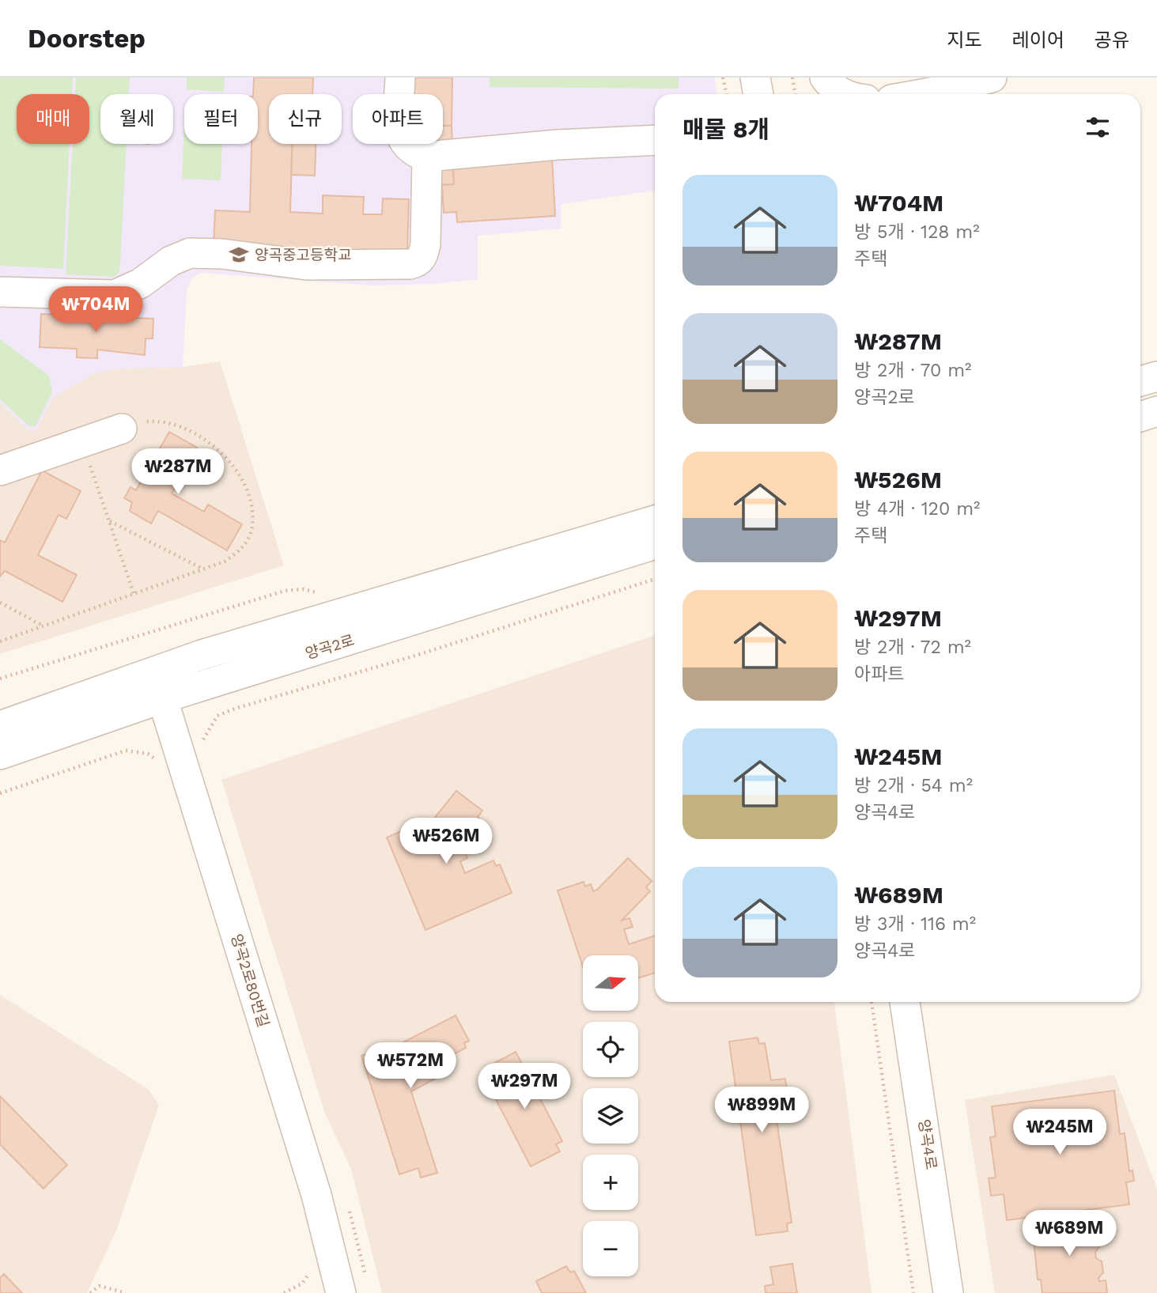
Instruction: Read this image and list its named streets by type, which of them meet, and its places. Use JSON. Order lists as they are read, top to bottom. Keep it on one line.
{"streets":{"street":["양곡2로","양곡2로80번길","양곡4로"]},"crossings":[["양곡2로","양곡2로80번길"]],"places":{"school or university":["양곡중고등학교"]},"north":"right","page":{"header":"Doorstep","nav":["지도","레이어","공유"],"chip":["매매","월세","필터","신규","아파트"],"heading":"매물 8개","list":[{"name":"₩704M","note":"방 5개 · 128 m² · 주택"},{"name":"₩287M","note":"방 2개 · 70 m² · 양곡2로"},{"name":"₩526M","note":"방 4개 · 120 m² · 주택"},{"name":"₩297M","note":"방 2개 · 72 m² · 아파트"},{"name":"₩245M","note":"방 2개 · 54 m² · 양곡4로"},{"name":"₩689M","note":"방 3개 · 116 m² · 양곡4로"}],"price":["₩704M","₩287M","₩526M","₩572M","₩297M","₩899M","₩245M","₩689M"],"map_buttons":["+","−"]}}
